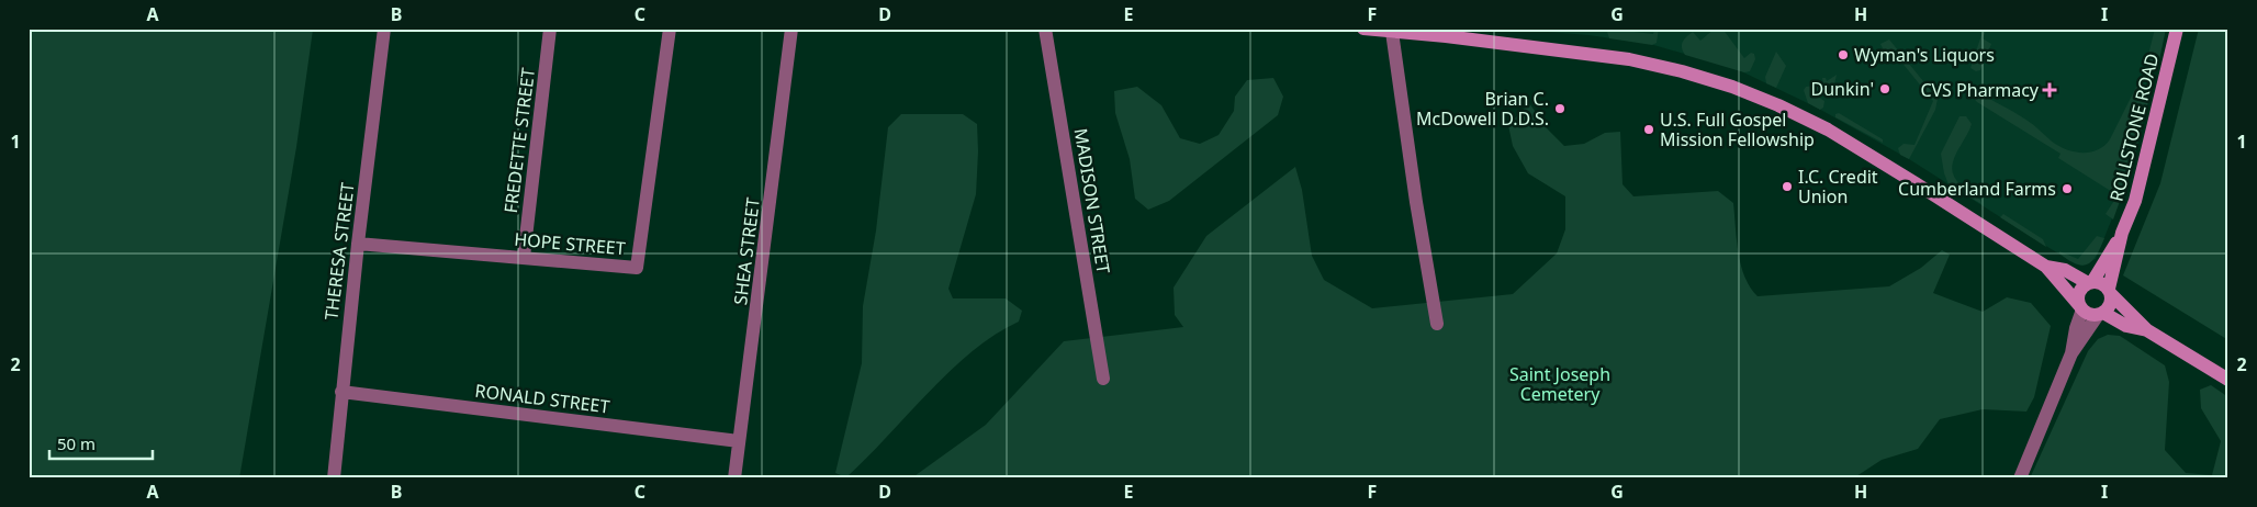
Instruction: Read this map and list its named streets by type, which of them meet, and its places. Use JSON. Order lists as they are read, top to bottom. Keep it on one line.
{"streets":{"main road":["ROLLSTONE ROAD"],"street":["FREDETTE STREET","MADISON STREET","HOPE STREET","THERESA STREET","SHEA STREET","RONALD STREET"]},"crossings":[["FREDETTE STREET","HOPE STREET"],["HOPE STREET","THERESA STREET"],["THERESA STREET","RONALD STREET"],["SHEA STREET","RONALD STREET"]],"parks":["Saint Joseph Cemetery"],"places":{"other":["Wyman's Liquors","Dunkin'","Brian C. McDowell D.D.S.","U.S. Full Gospel Mission Fellowship","I.C. Credit Union","Cumberland Farms"],"health":["CVS Pharmacy"]},"scale_bar":"50 m","grid":{"columns":["A","B","C","D","E","F","G","H","I"],"rows":["1","2"]}}
